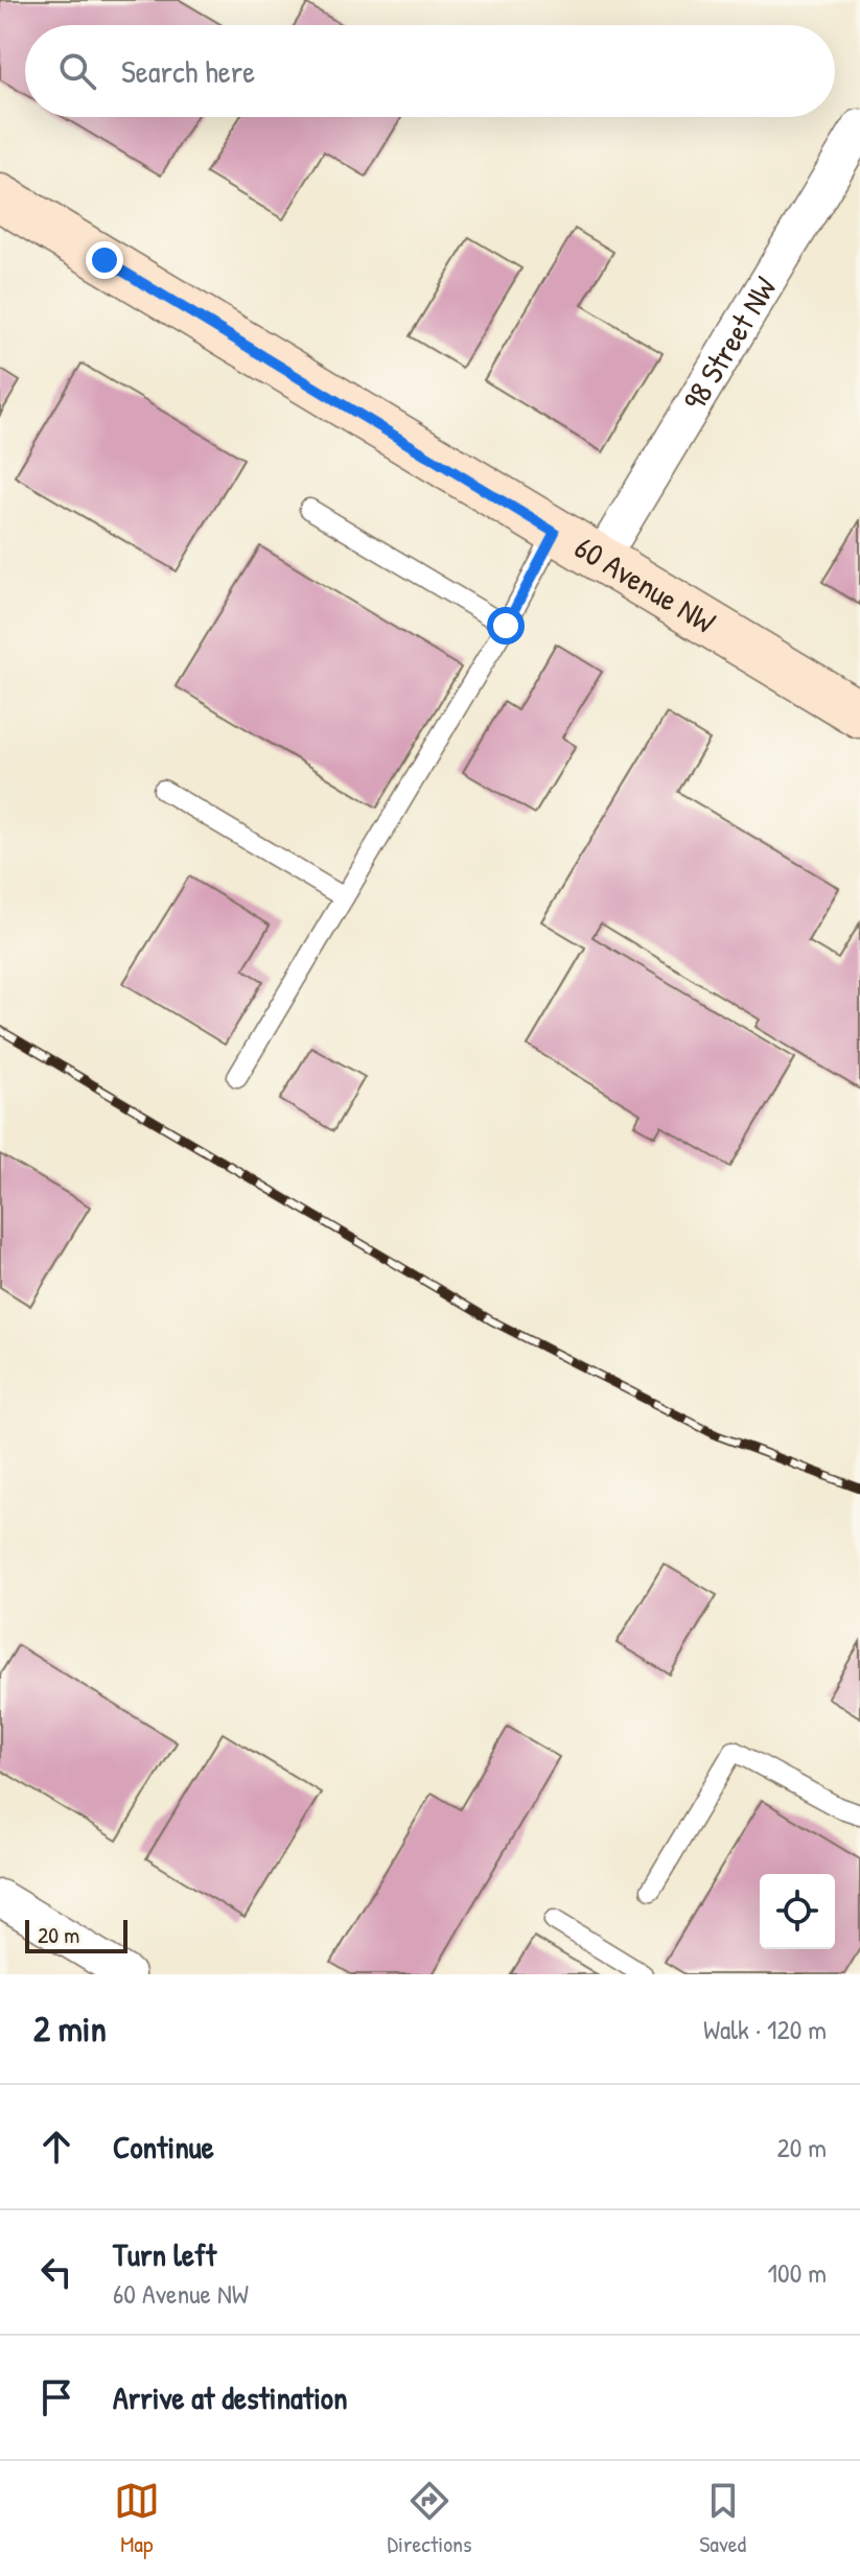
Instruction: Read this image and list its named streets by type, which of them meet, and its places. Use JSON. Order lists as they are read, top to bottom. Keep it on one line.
{"streets":{"street":["98 Street NW","60 Avenue NW"]},"crossings":[["98 Street NW","60 Avenue NW"]],"scale_bar":"20 m","page":{"search":"Search here","scale":"20 m","heading":["2 min","Walk · 120 m"],"list":[["Continue","20 m"],["Turn left","60 Avenue NW","100 m"],"Arrive at destination"],"nav":["Map","Directions","Saved"]}}
